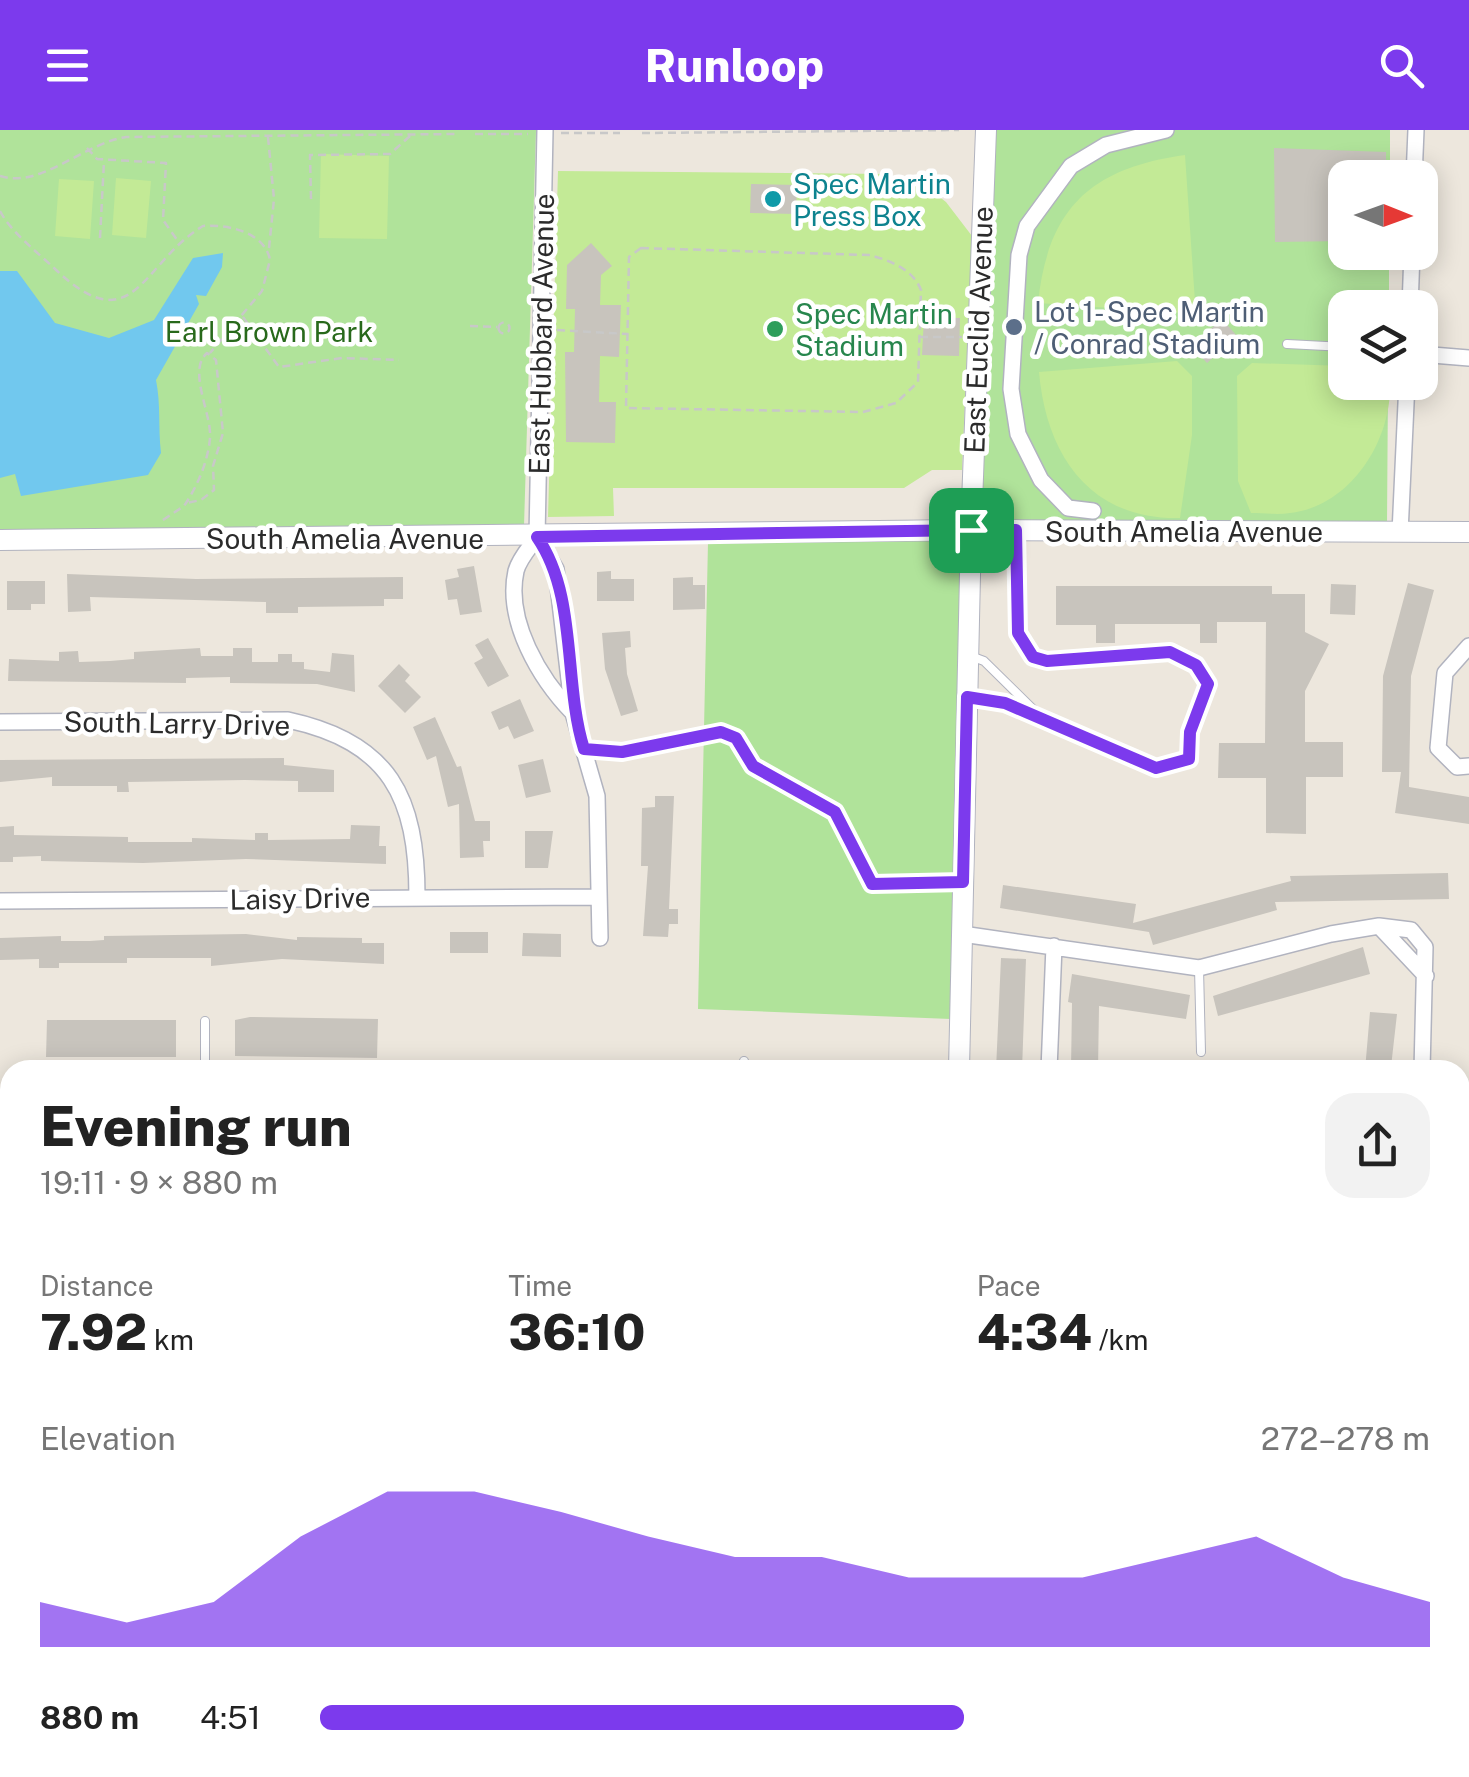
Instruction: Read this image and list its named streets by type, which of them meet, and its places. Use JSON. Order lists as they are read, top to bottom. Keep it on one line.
{"streets":{"main road":["East Euclid Avenue","South Amelia Avenue"],"street":["East Hubbard Avenue","South Larry Drive","Laisy Drive"]},"crossings":[["East Euclid Avenue","South Amelia Avenue"],["East Hubbard Avenue","South Amelia Avenue"],["East Hubbard Avenue","Laisy Drive"],["South Larry Drive","Laisy Drive"]],"parks":["Earl Brown Park"],"places":["Spec Martin Press Box","Lot 1- Spec Martin / Conrad Stadium","Spec Martin Stadium"],"north":"right","page":{"header":"Runloop","heading":["Evening run","19:11 · 9 × 880 m"],"stats":[["Distance","7.92 km"],["Time","36:10"],["Pace","4:34 /km"]],"chart":["Elevation","272–278 m"],"list":[{"name":"880 m","note":"4:51"}]}}
